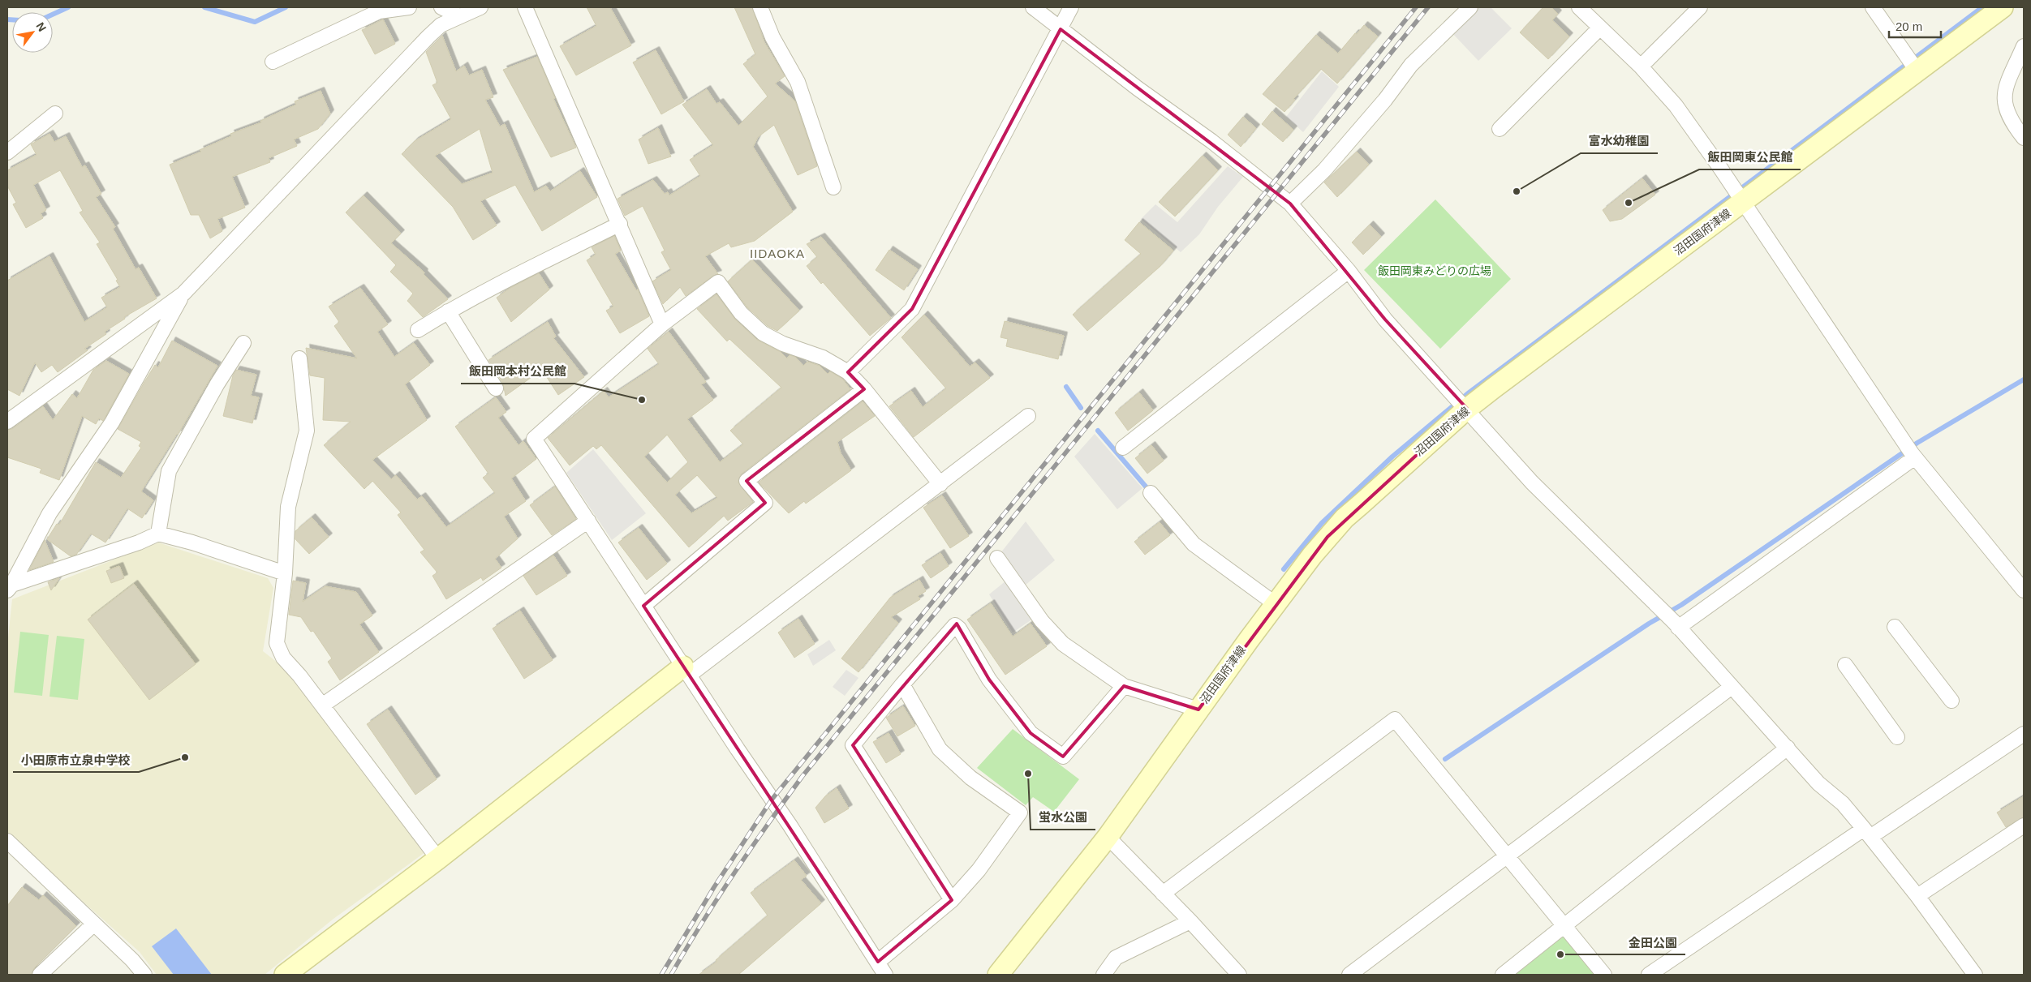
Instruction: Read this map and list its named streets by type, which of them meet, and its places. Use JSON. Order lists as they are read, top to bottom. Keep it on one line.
{"streets":{"main road":["沼田国府津線"]},"districts":["IIDAOKA"],"parks":["飯田岡東みどりの広場"],"places":["富水幼稚園","飯田岡東公民館","飯田岡本村公民館","小田原市立泉中学校","蛍水公園","金田公園"],"scale_bar":"20 m","north":"top right"}
